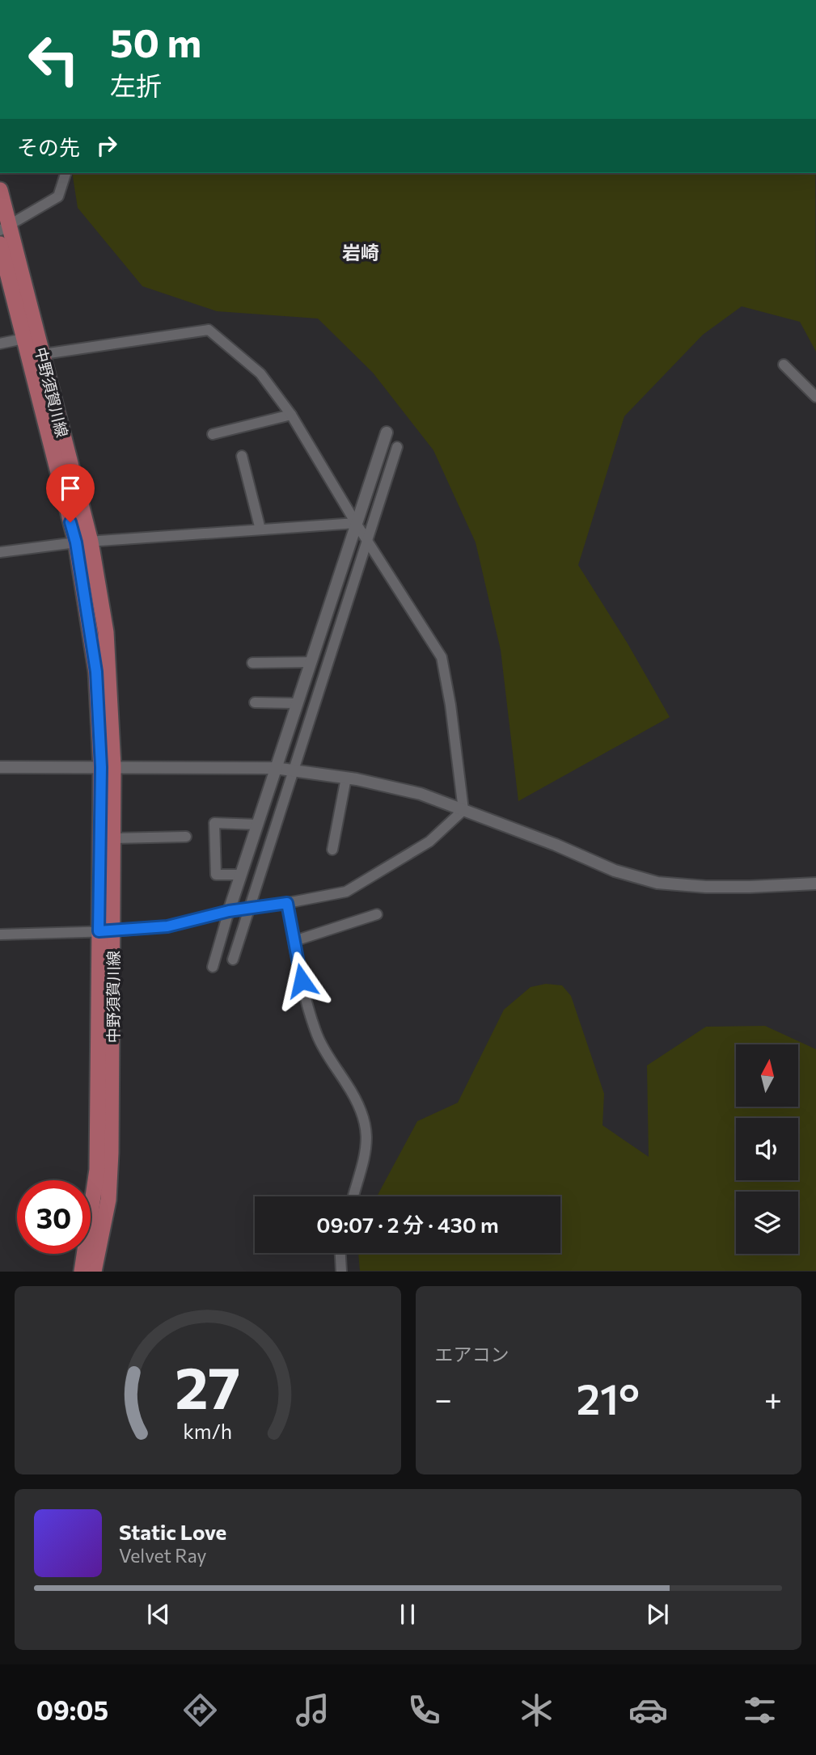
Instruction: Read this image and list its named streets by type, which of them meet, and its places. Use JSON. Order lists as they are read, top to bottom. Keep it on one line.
{"streets":{"main road":["中野須賀川線"]},"districts":["岩崎"],"north":"top","page":{"turn":["50 m","左折"],"then":"その先","limit":"30","trip":"09:07 · 2 分 · 430 m","tile":"エアコン","heat":["−","21°","+"],"song":["Static Love","Velvet Ray"],"tabs":"09:05","gauge":["27","km/h"]}}
